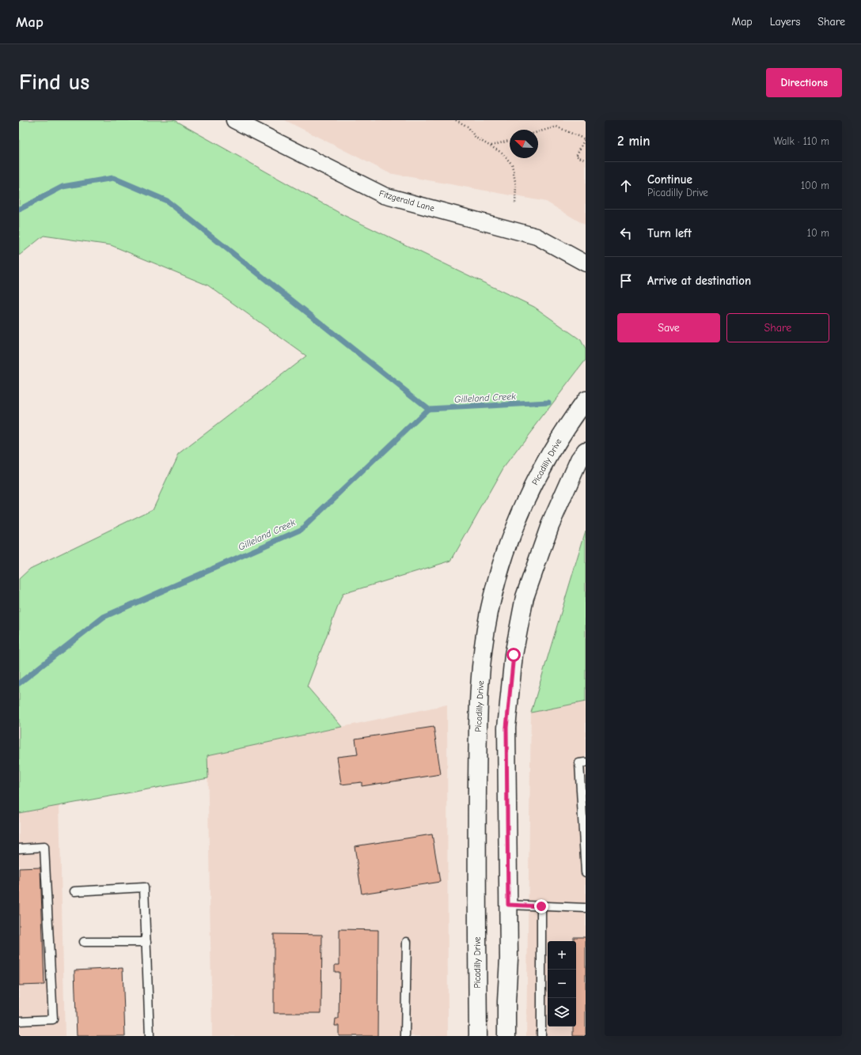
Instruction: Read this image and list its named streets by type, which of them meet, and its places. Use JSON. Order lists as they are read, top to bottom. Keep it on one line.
{"streets":{"street":["Fitzgerald Lane","Picadilly Drive"]},"water":["Gilleland Creek"],"north":"top left","page":{"header":"Map","nav":["Map","Layers","Share"],"buttons":["Directions",["Save","Share"]],"title":"Find us","heading":["2 min","Walk · 110 m"],"list":[["Continue","Picadilly Drive","100 m"],["Turn left","10 m"],"Arrive at destination"],"map_buttons":["+","−"]}}
